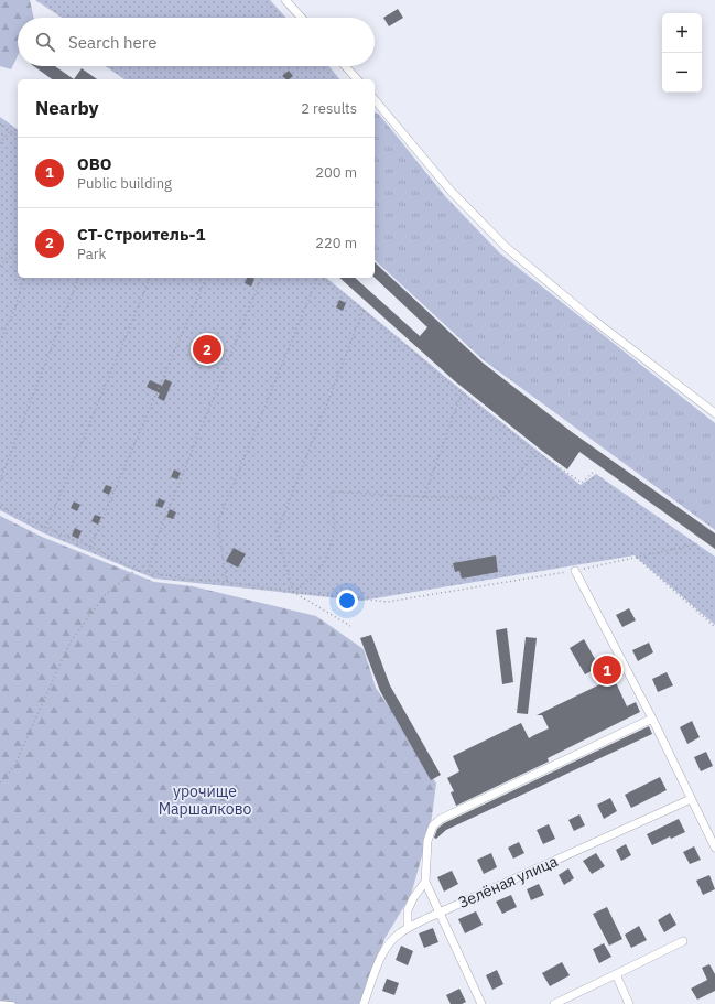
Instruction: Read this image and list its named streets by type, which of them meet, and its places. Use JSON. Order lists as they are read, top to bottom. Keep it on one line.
{"streets":{"street":["Зелёная улица"]},"parks":["урочище Маршалково"],"page":{"map_buttons":["+","−"],"search":"Search here","heading":["Nearby","2 results"],"list":[{"mark":"1","name":"ОВО","note":"Public building","value":"200 m"},{"mark":"2","name":"СТ-Строитель-1","note":"Park","value":"220 m"}],"pins":["2","1"]}}
